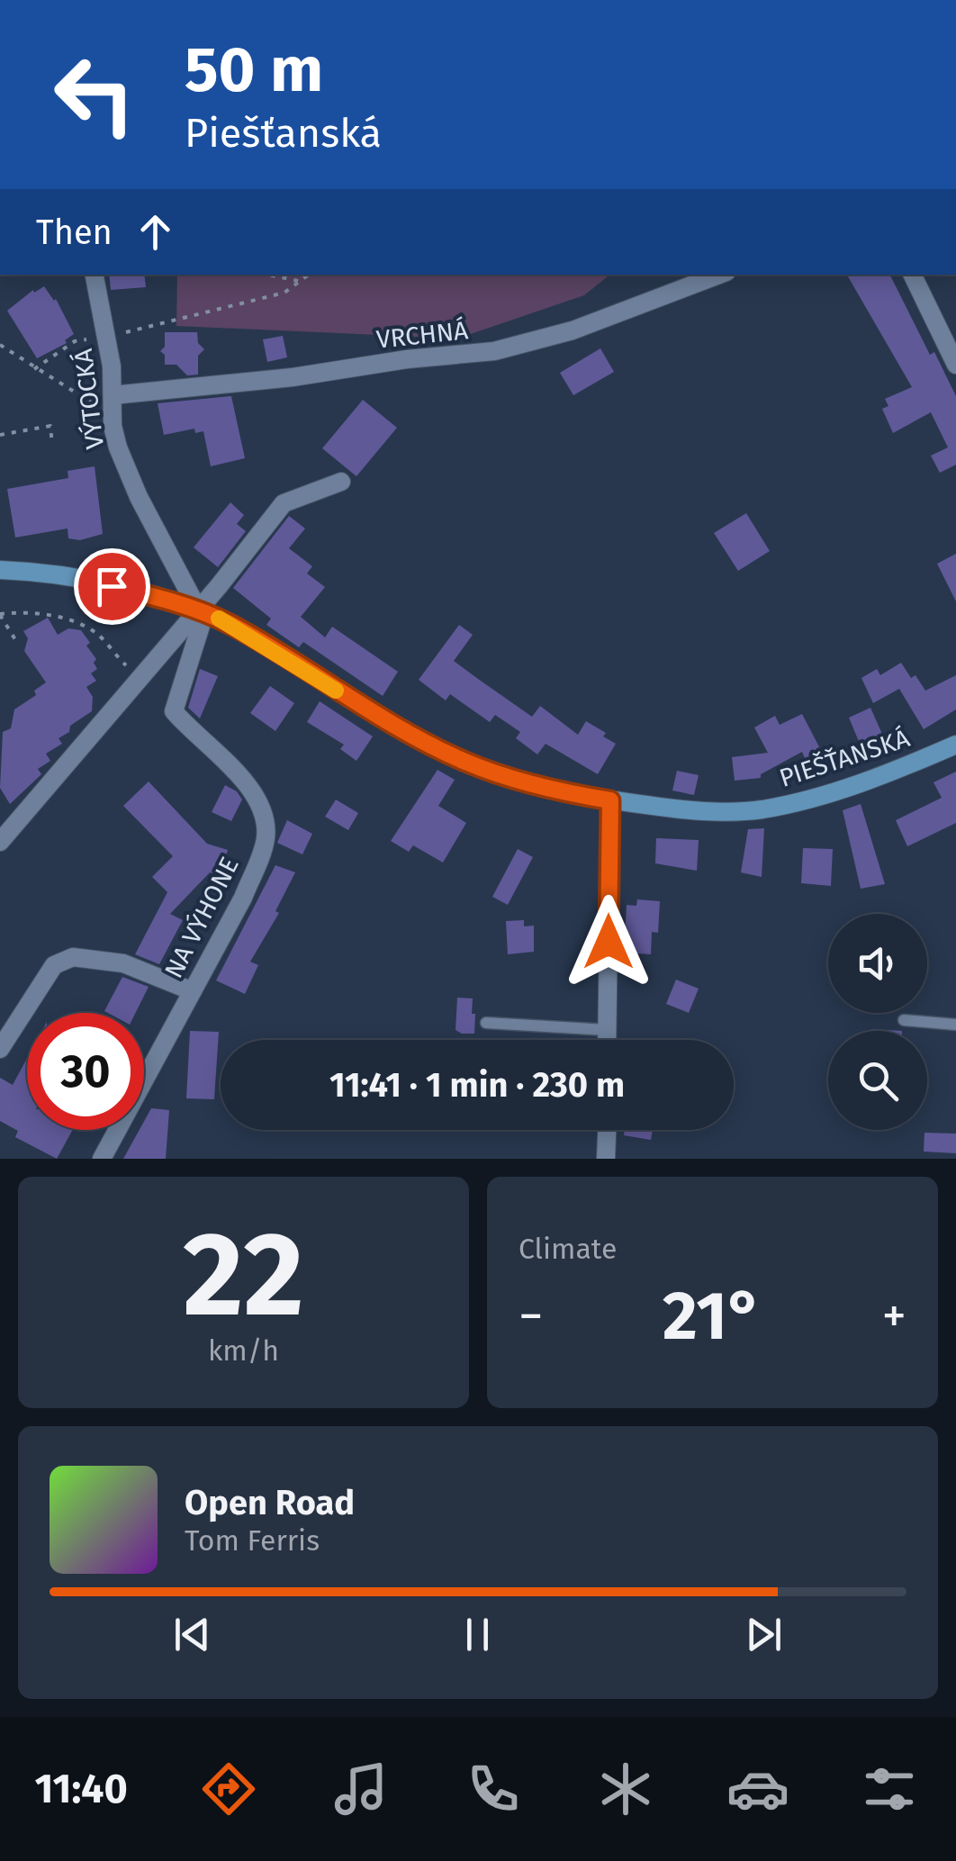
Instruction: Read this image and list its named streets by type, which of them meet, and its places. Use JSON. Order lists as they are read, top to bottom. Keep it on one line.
{"streets":{"main road":["PIEŠŤANSKÁ"],"street":["VRCHNÁ","VÝTOCKÁ","NA VÝHONE"]},"crossings":[["VRCHNÁ","VÝTOCKÁ"],["VÝTOCKÁ","PIEŠŤANSKÁ"],["VÝTOCKÁ","NA VÝHONE"],["PIEŠŤANSKÁ","NA VÝHONE"]],"page":{"turn":["50 m","Piešťanská"],"then":"Then","limit":"30","trip":"11:41 · 1 min · 230 m","tile":[["22","km/h"],"Climate"],"heat":["−","21°","+"],"song":["Open Road","Tom Ferris"],"tabs":"11:40"}}
